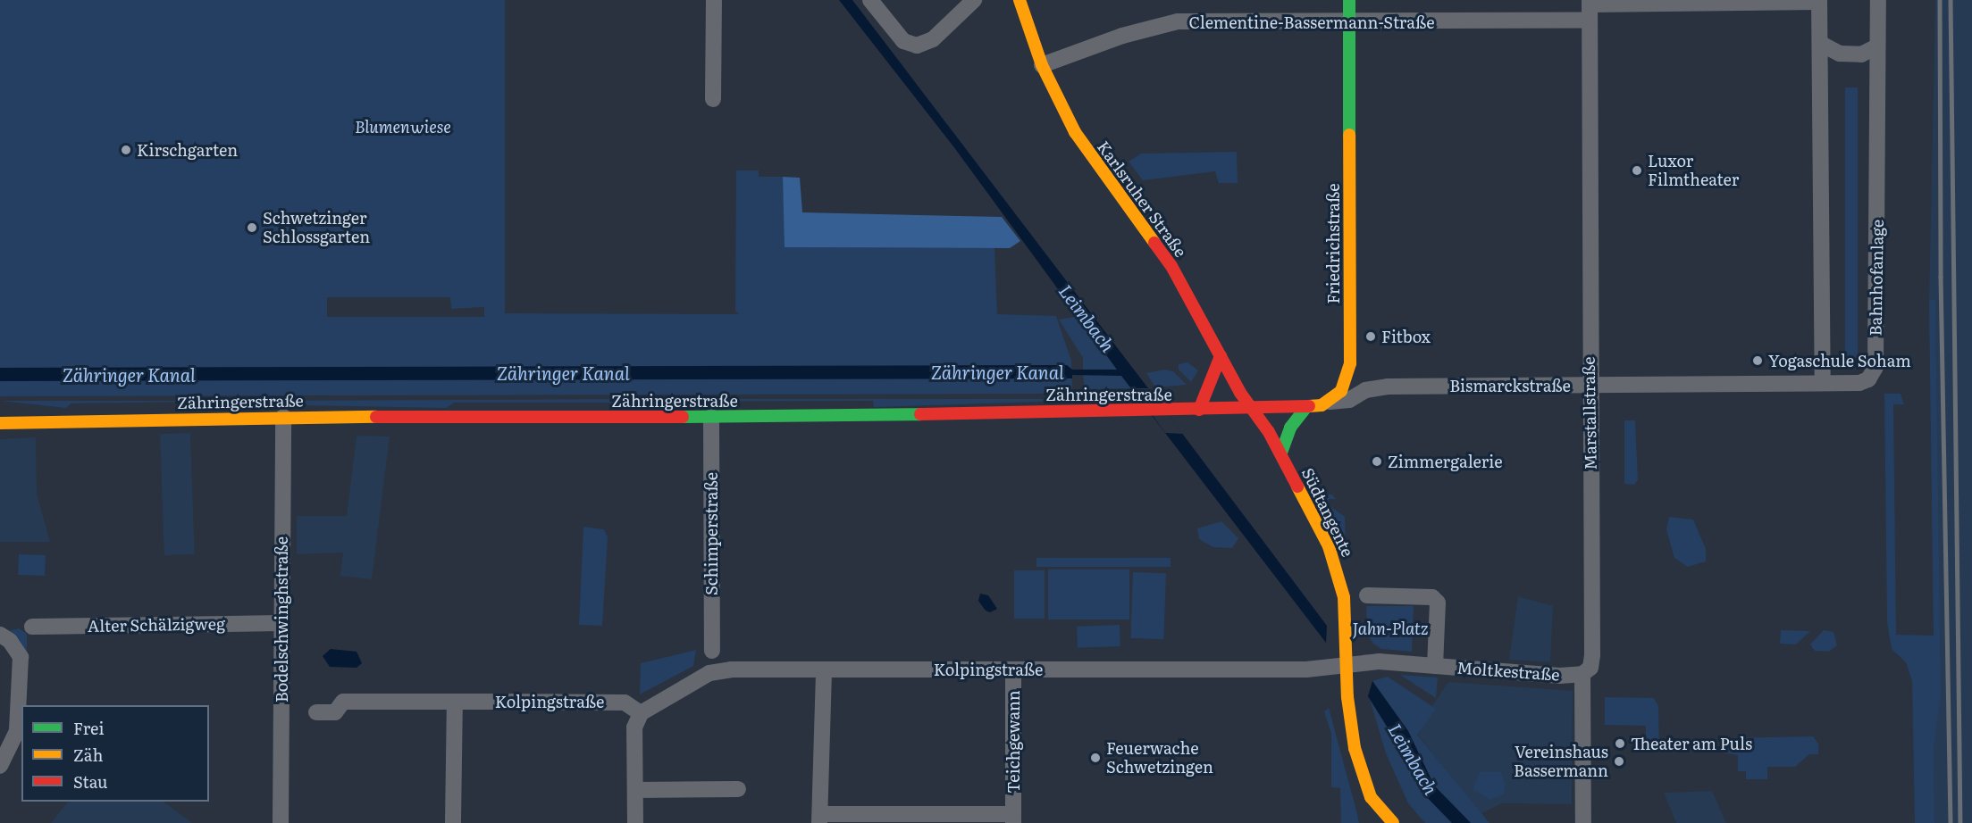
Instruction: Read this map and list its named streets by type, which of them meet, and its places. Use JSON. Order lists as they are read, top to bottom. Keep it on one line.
{"streets":{"main road":["Karlsruher Straße","Friedrichstraße","Zähringerstraße","Südtangente"],"street":["Clementine-Bassermann-Straße","Bahnhofanlage","Bismarckstraße","Marstallstraße","Schimperstraße","Bodelschwinghstraße","Alter Schälzigweg","Kolpingstraße","Moltkestraße","Teichgewann"]},"crossings":[["Clementine-Bassermann-Straße","Karlsruher Straße"],["Clementine-Bassermann-Straße","Friedrichstraße"],["Clementine-Bassermann-Straße","Marstallstraße"],["Karlsruher Straße","Zähringerstraße"],["Karlsruher Straße","Südtangente"],["Friedrichstraße","Bismarckstraße"],["Bahnhofanlage","Bismarckstraße"],["Bismarckstraße","Marstallstraße"],["Zähringerstraße","Südtangente"],["Zähringerstraße","Schimperstraße"],["Zähringerstraße","Bodelschwinghstraße"],["Marstallstraße","Moltkestraße"],["Südtangente","Kolpingstraße"],["Südtangente","Moltkestraße"],["Bodelschwinghstraße","Alter Schälzigweg"],["Kolpingstraße","Moltkestraße"],["Kolpingstraße","Teichgewann"]],"water":["Leimbach","Zähringer Kanal"],"parks":["Blumenwiese","Jahn-Platz"],"places":["Kirschgarten","Luxor Filmtheater","Schwetzinger Schlossgarten","Fitbox","Yogaschule Soham","Zimmergalerie","Theater am Puls","Feuerwache Schwetzingen","Vereinshaus Bassermann"],"legend":["Frei","Zäh","Stau"]}
